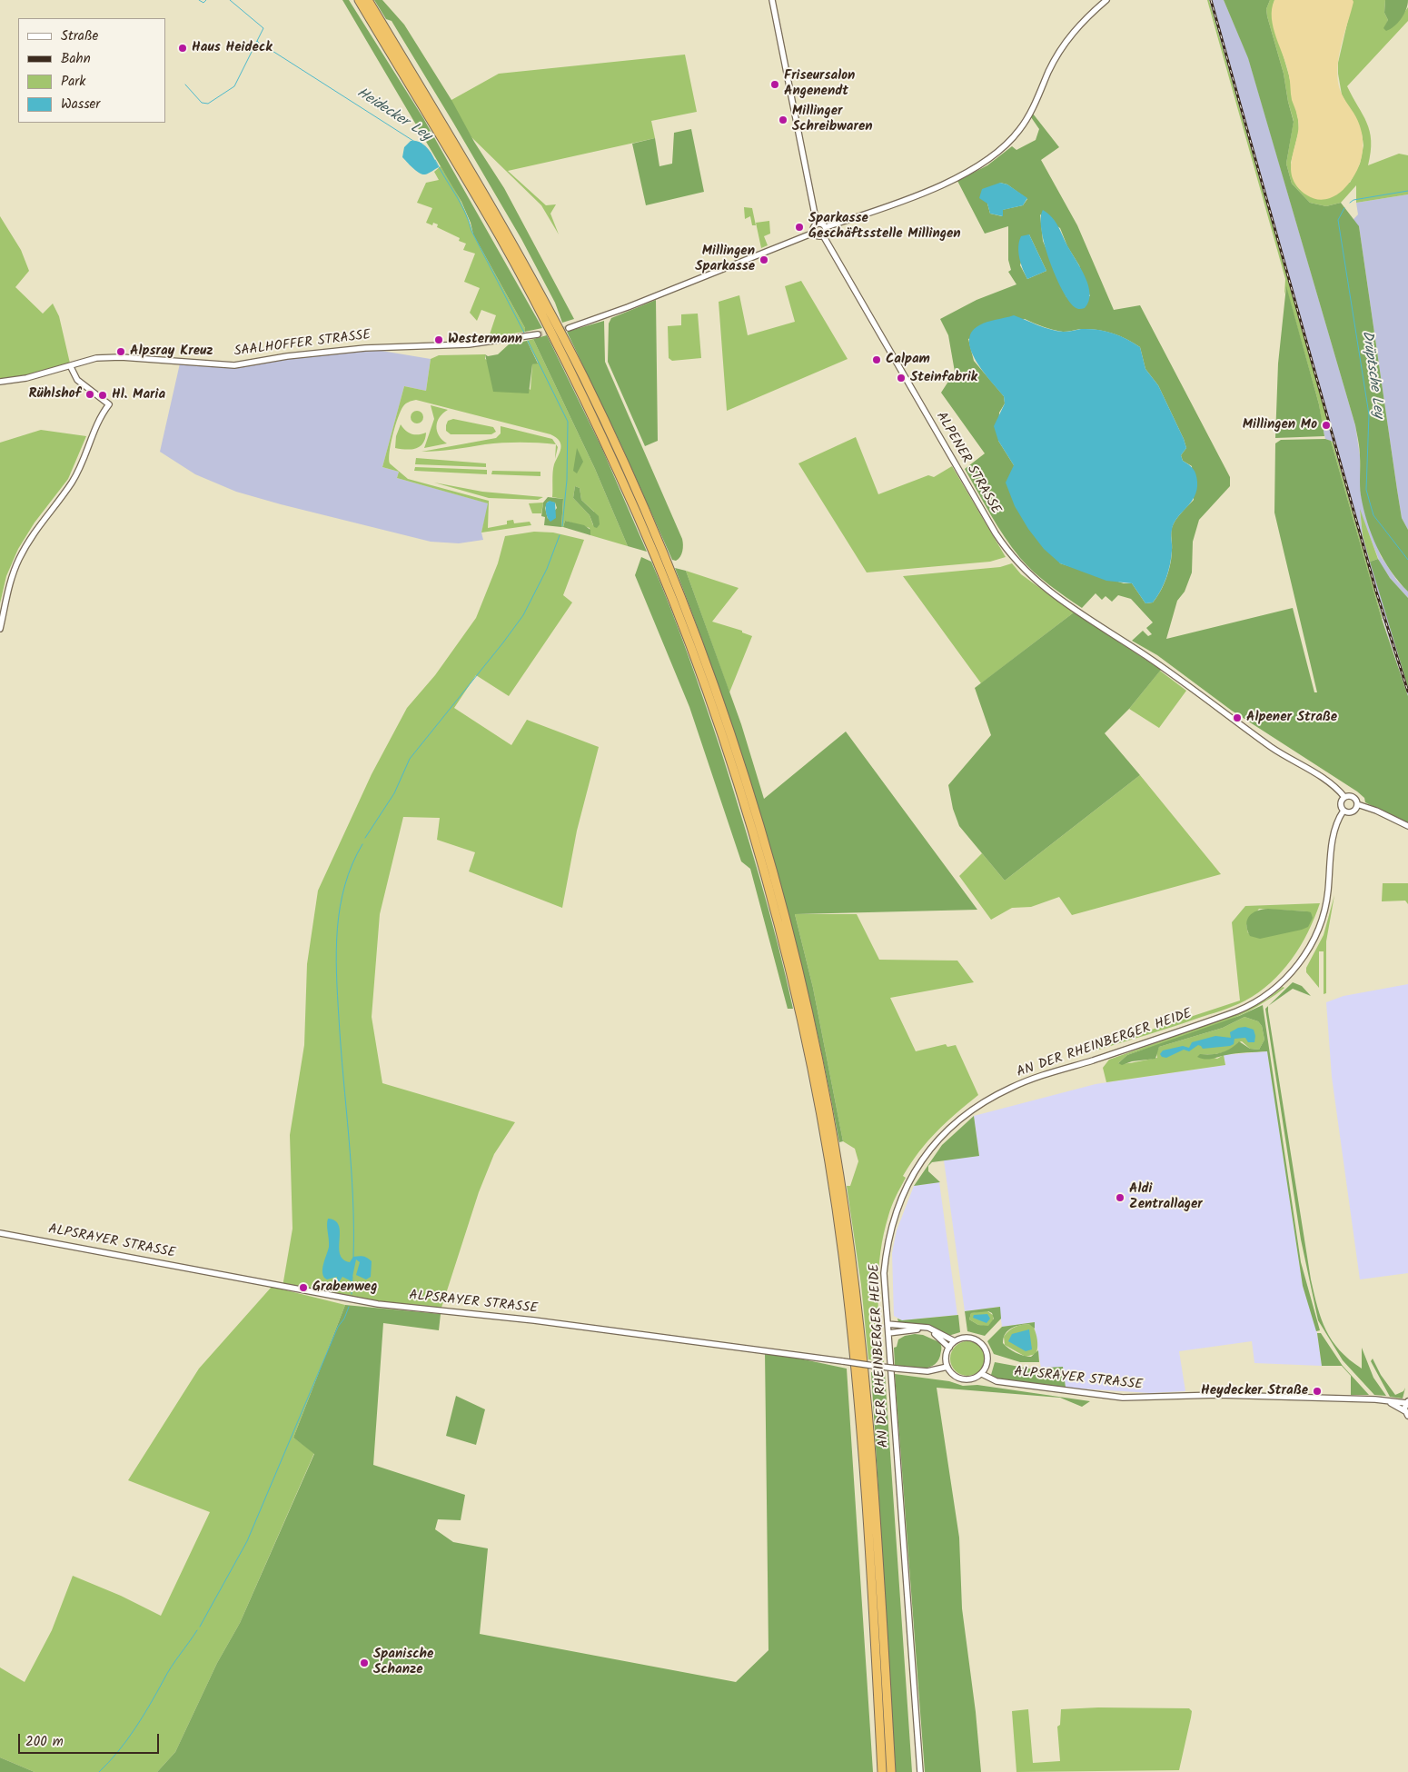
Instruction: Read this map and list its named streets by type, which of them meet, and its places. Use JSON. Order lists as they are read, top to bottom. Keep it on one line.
{"streets":{"street":["SAALHOFFER STRASSE","ALPENER STRASSE","AN DER RHEINBERGER HEIDE","ALPSRAYER STRASSE"]},"crossings":[["ALPENER STRASSE","AN DER RHEINBERGER HEIDE"]],"water":["Heidecker Ley","Drüptsche Ley"],"places":["Haus Heideck","Friseursalon Angenendt","Millinger Schreibwaren","Sparkasse Geschäftsstelle Millingen","Millingen Sparkasse","Westermann","Alpsray Kreuz","Calpam","Steinfabrik","Rühlshof","Hl. Maria","Millingen Mo","Alpener Straße","Aldi Zentrallager","Grabenweg","Heydecker Straße","Spanische Schanze"],"legend":["Straße","Bahn","Park","Wasser"],"scale_bar":"200 m"}
